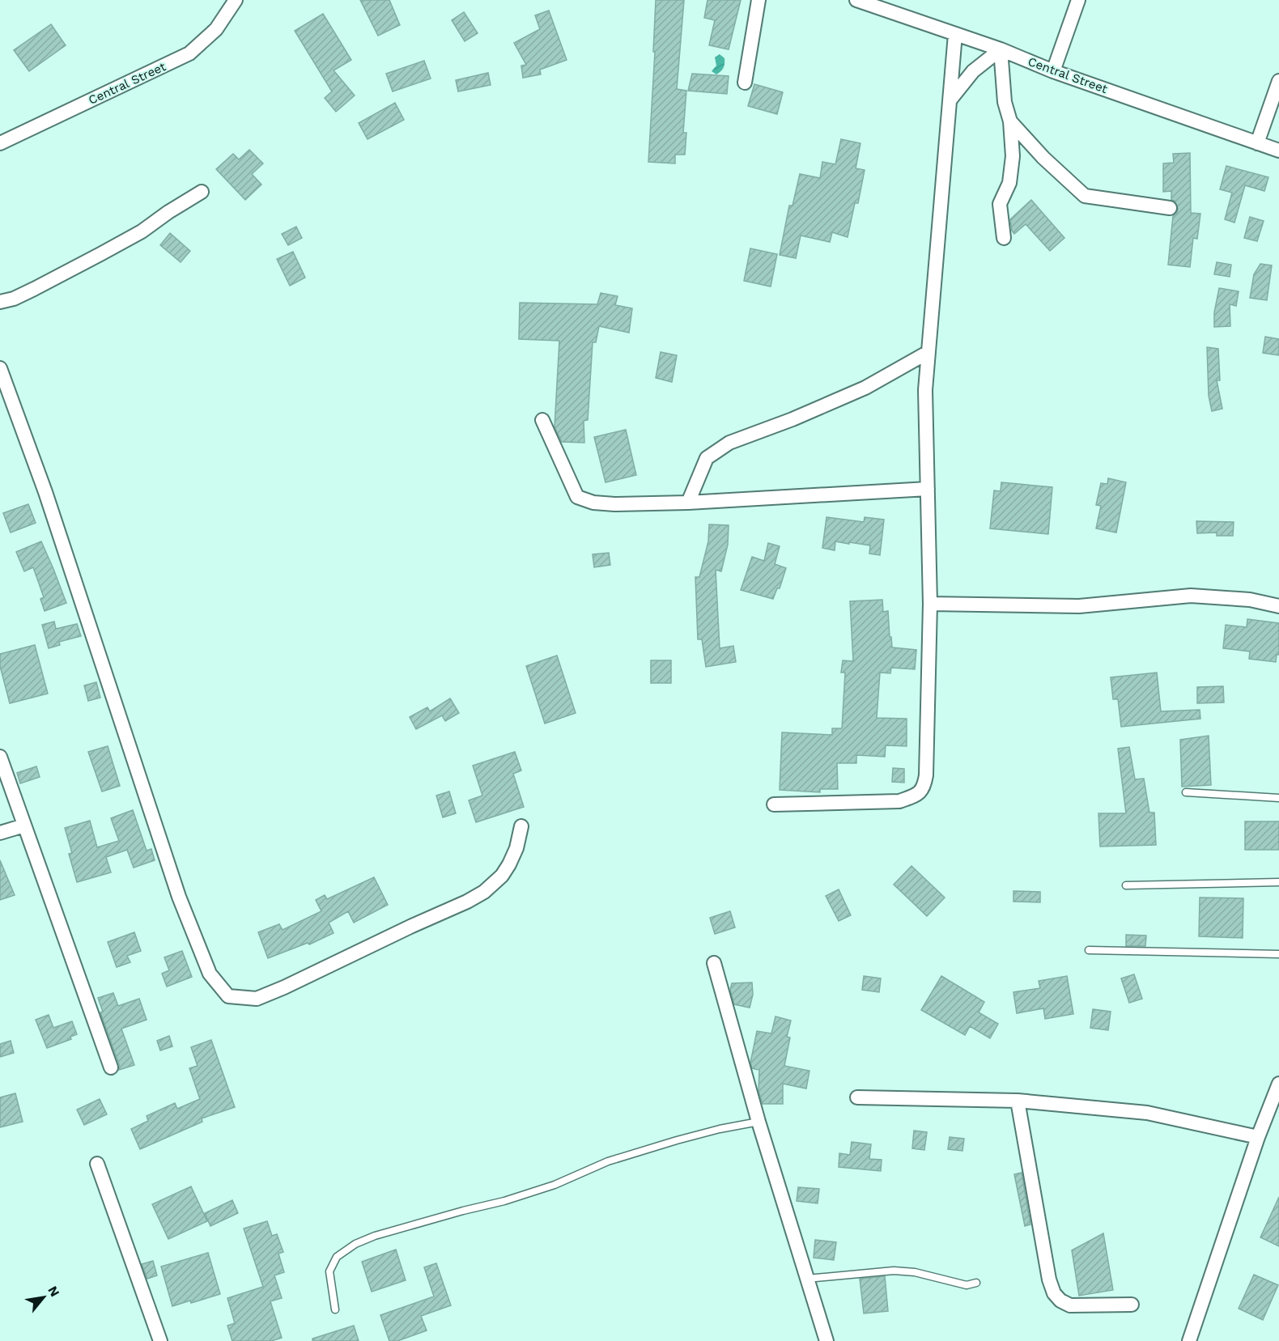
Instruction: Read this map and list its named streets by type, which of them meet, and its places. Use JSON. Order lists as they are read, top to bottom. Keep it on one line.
{"streets":{"street":["Central Street"]},"north":"top right"}
